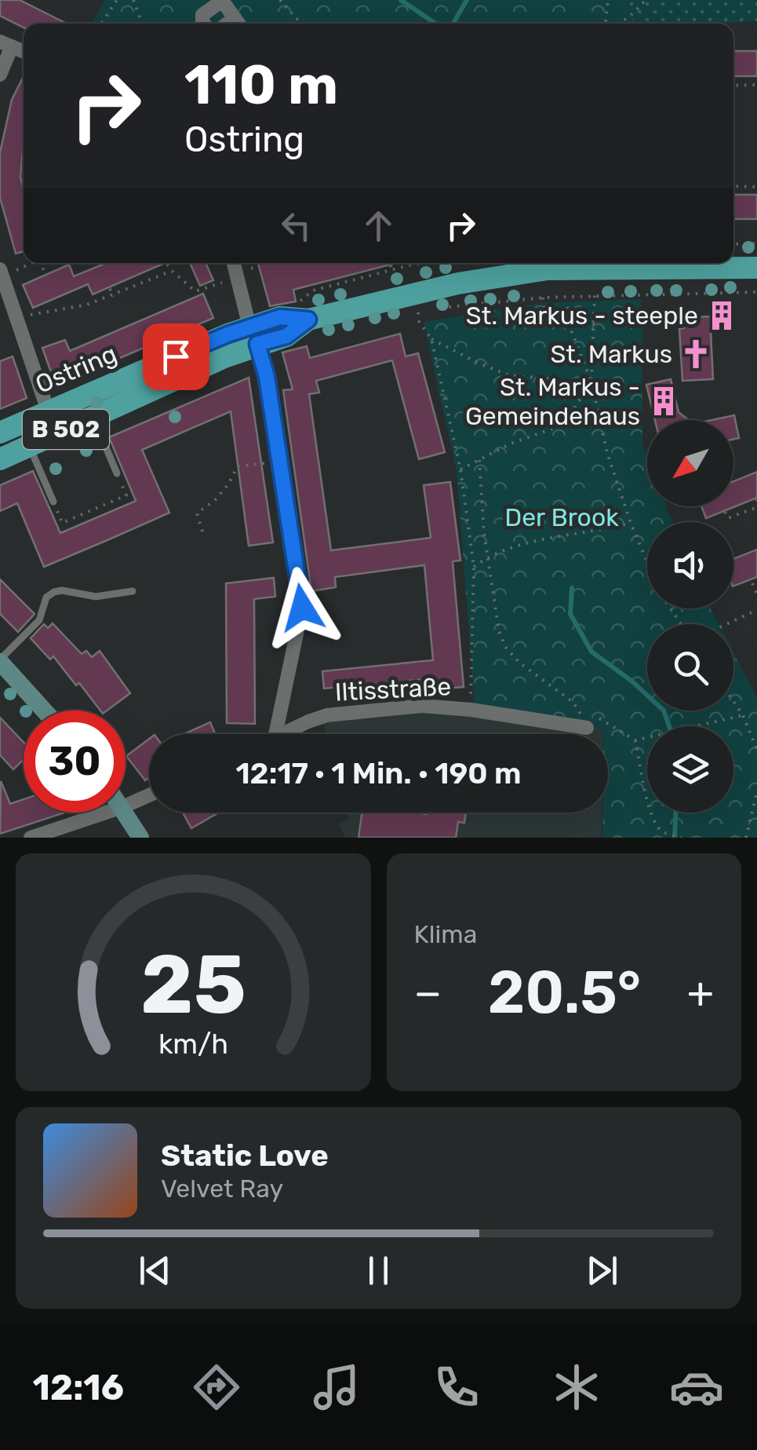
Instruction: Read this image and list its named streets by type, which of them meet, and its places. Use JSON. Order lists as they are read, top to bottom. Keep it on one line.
{"streets":{"main road":["Ostring","B 502"],"street":["Iltisstraße"]},"parks":["Der Brook"],"places":{"building":["St. Markus - steeple","St. Markus - Gemeindehaus"],"church":["St. Markus"]},"north":"bottom left","page":{"turn":["110 m","Ostring"],"limit":"30","trip":"12:17 · 1 Min. · 190 m","tile":"Klima","heat":["−","20.5°","+"],"song":["Static Love","Velvet Ray"],"tabs":"12:16","gauge":["25","km/h"]}}
